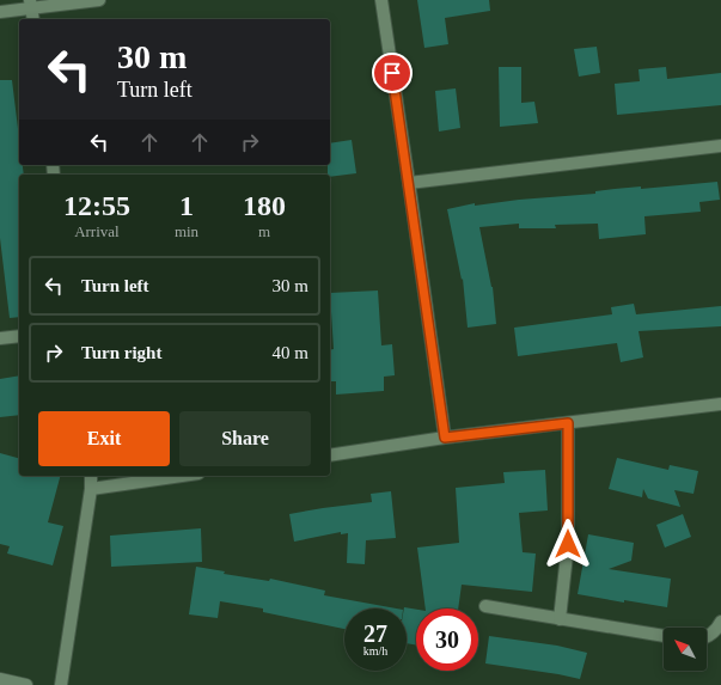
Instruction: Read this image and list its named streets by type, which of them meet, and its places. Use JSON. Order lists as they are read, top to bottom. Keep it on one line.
{"north":"top left","page":{"turn":["30 m","Turn left"],"eta":["12:55","Arrival","1","min","180","m"],"list":[{"name":"Turn left","value":"30 m"},{"name":"Turn right","value":"40 m"}],"buttons":["Exit","Share"],"speed":"27 km/h","limit":"30"}}
